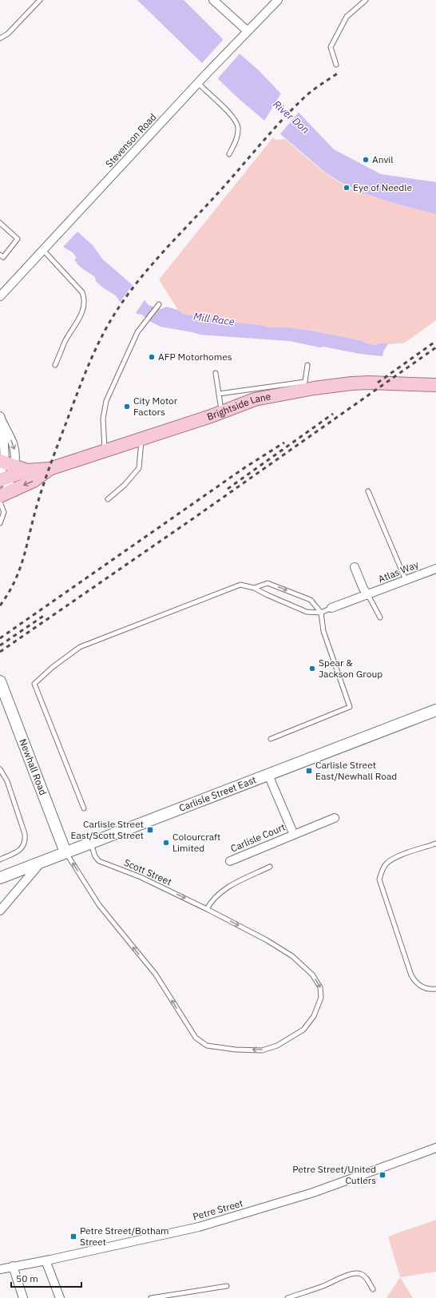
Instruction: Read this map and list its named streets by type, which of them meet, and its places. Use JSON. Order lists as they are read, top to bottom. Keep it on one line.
{"streets":{"main road":["Brightside Lane","Newhall Road","Carlisle Street East"],"street":["Stevenson Road","Atlas Way","Carlisle Court","Petre Street"],"lane":["Scott Street"]},"crossings":[["Newhall Road","Carlisle Street East"],["Newhall Road","Scott Street"],["Carlisle Street East","Carlisle Court"],["Carlisle Street East","Scott Street"]],"water":["River Don","Mill Race"],"places":{"other":["Anvil","Eye of Needle","AFP Motorhomes","City Motor Factors","Spear & Jackson Group","Colourcraft Limited"],"transit":["Carlisle Street East/Newhall Road","Carlisle Street East/Scott Street","Petre Street/United Cutlers","Petre Street/Botham Street"]},"scale_bar":"50 m"}
